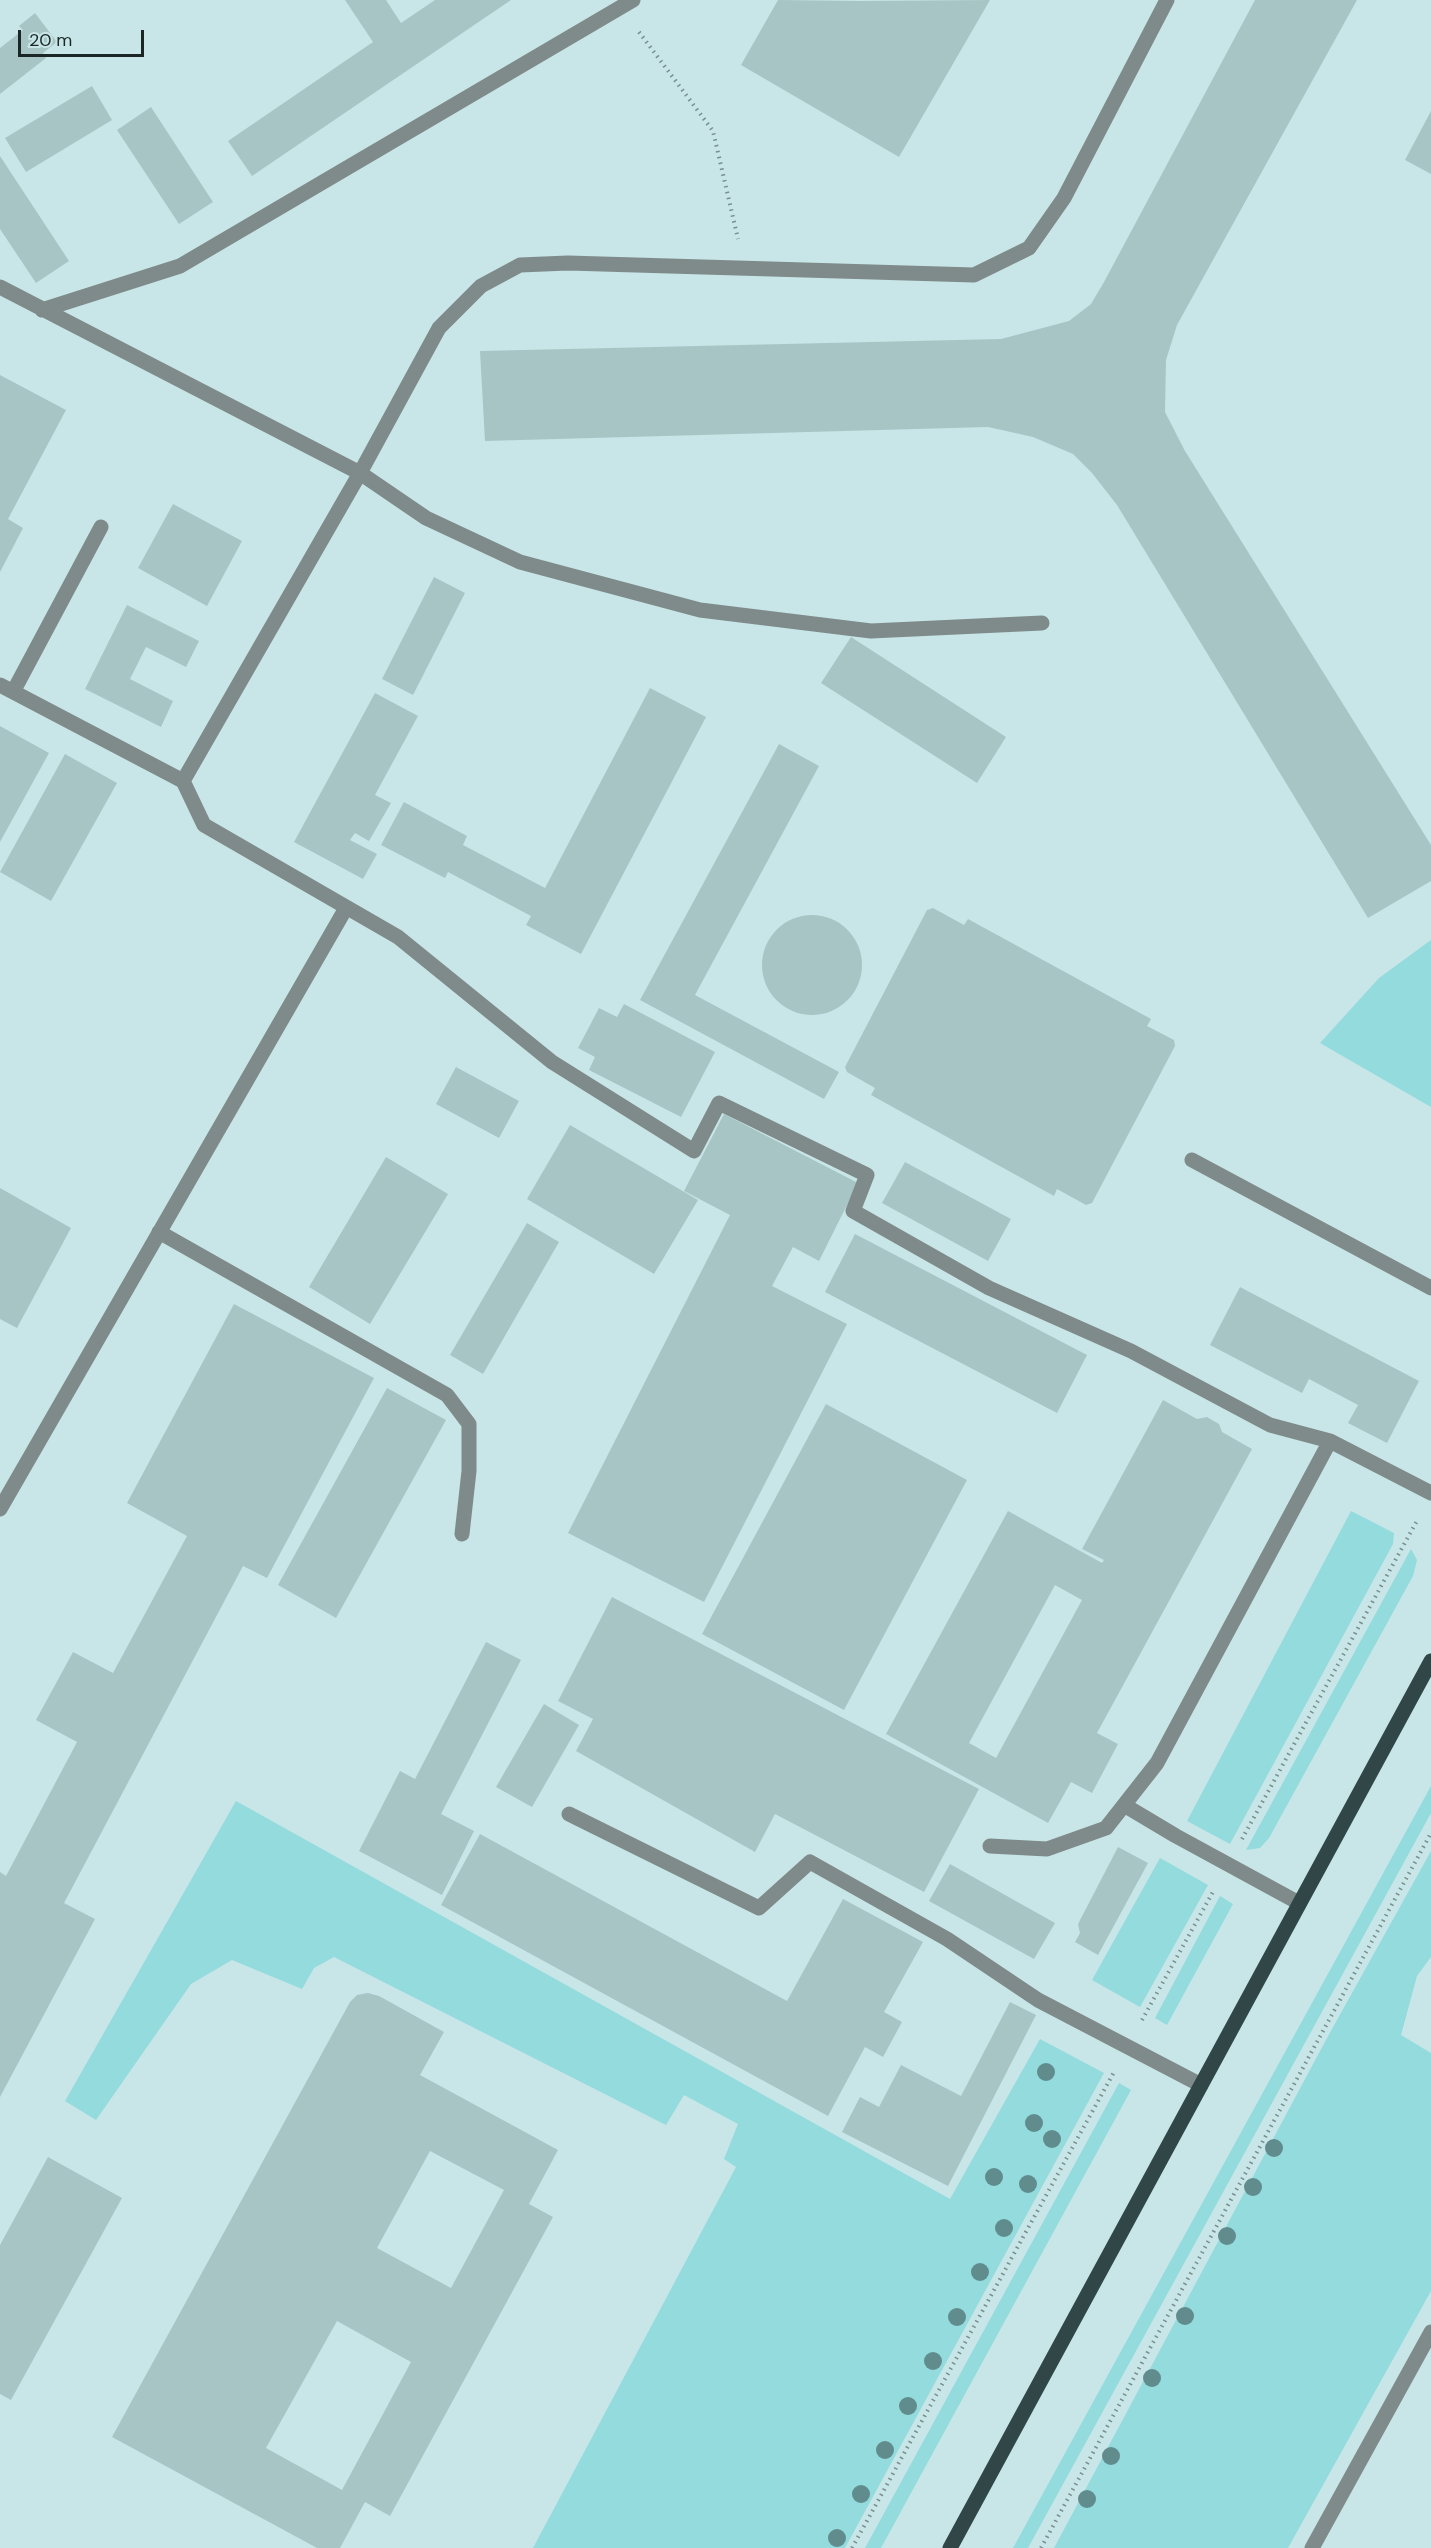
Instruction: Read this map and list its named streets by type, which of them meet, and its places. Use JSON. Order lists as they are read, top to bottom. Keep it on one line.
{"scale_bar":"20 m"}
